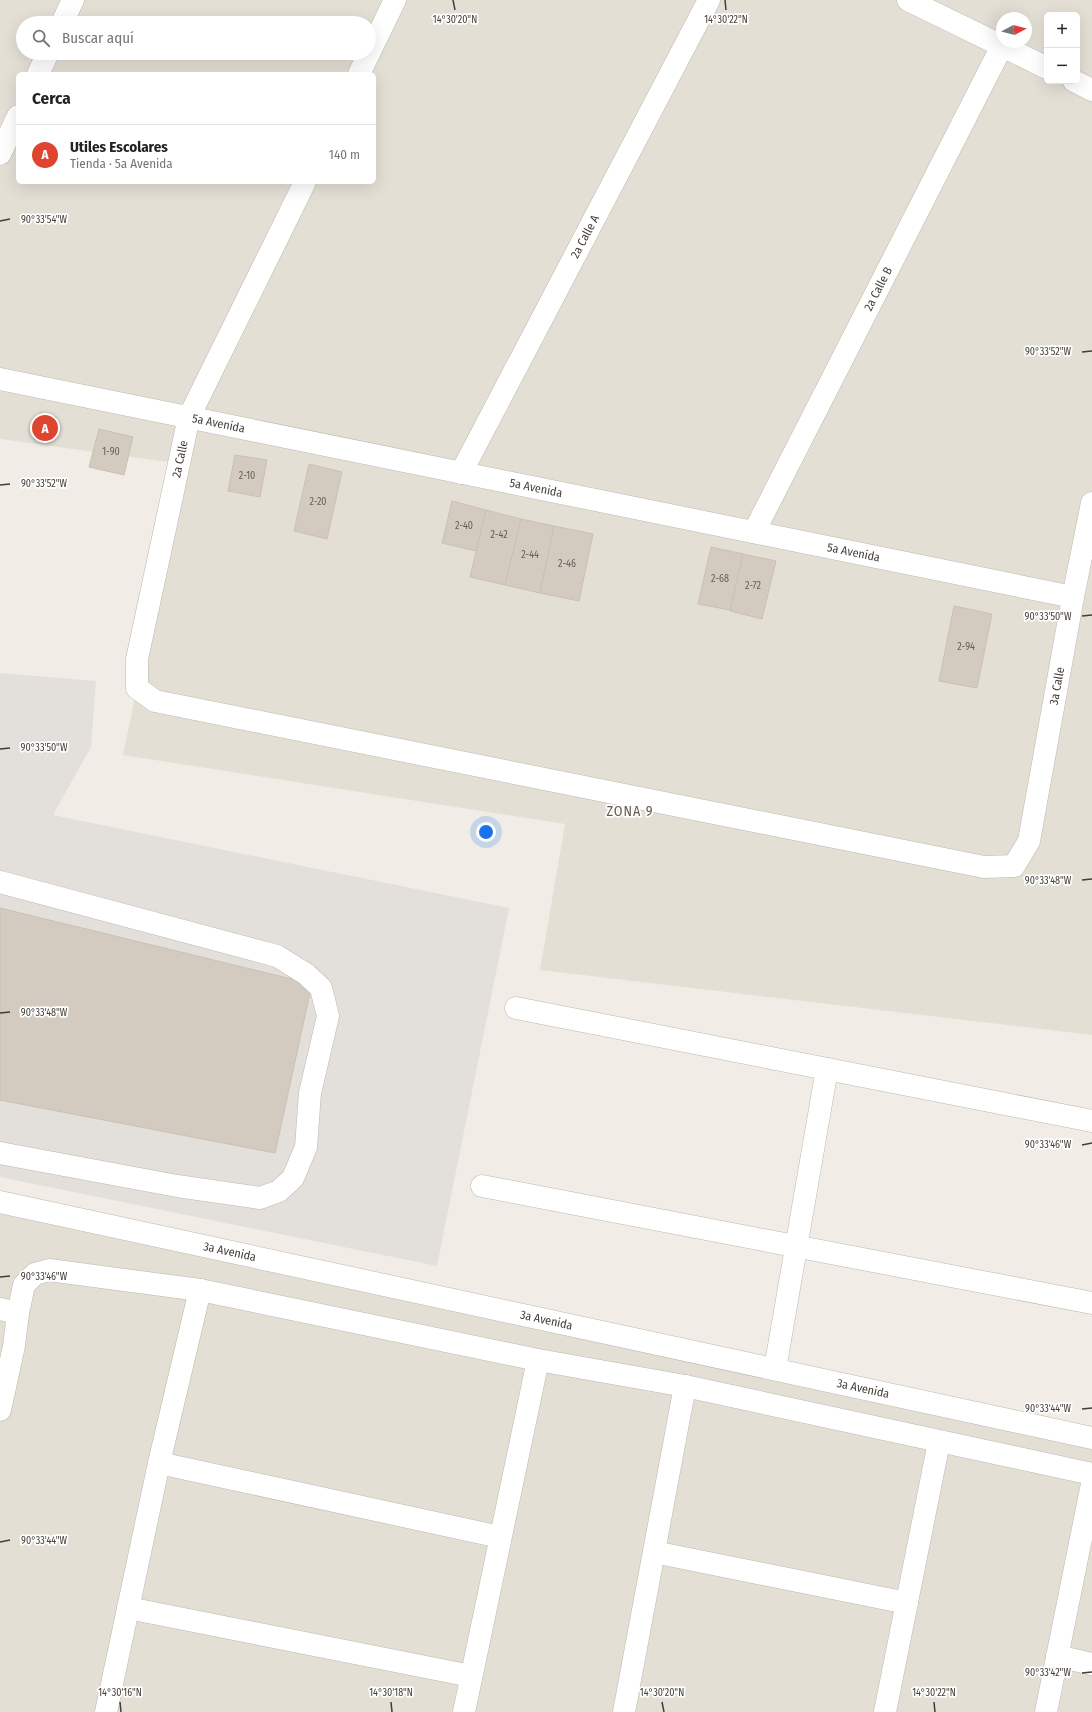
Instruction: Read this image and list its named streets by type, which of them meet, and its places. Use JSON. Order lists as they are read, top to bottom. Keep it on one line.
{"streets":{"street":["2a Calle A","2a Calle B","5a Avenida","2a Calle","3a Calle","3a Avenida"]},"crossings":[["2a Calle A","5a Avenida"],["2a Calle B","5a Avenida"],["5a Avenida","2a Calle"],["5a Avenida","3a Calle"],["2a Calle","3a Calle"]],"districts":["ZONA 9"],"house_numbers":["1-90","2-10","2-20","2-40","2-42","2-44","2-46","2-68","2-72","2-94"],"north":"right","page":{"map_buttons":["+","−"],"search":"Buscar aquí","heading":"Cerca","list":[{"mark":"A","name":"Utiles Escolares","note":"Tienda · 5a Avenida","value":"140 m"}],"pins":"A"},"coordinates":["14°30'20\"N","14°30'22\"N","90°33'54\"W","90°33'52\"W","90°33'50\"W","90°33'48\"W","90°33'46\"W","90°33'44\"W","90°33'42\"W","14°30'16\"N","14°30'18\"N"]}
